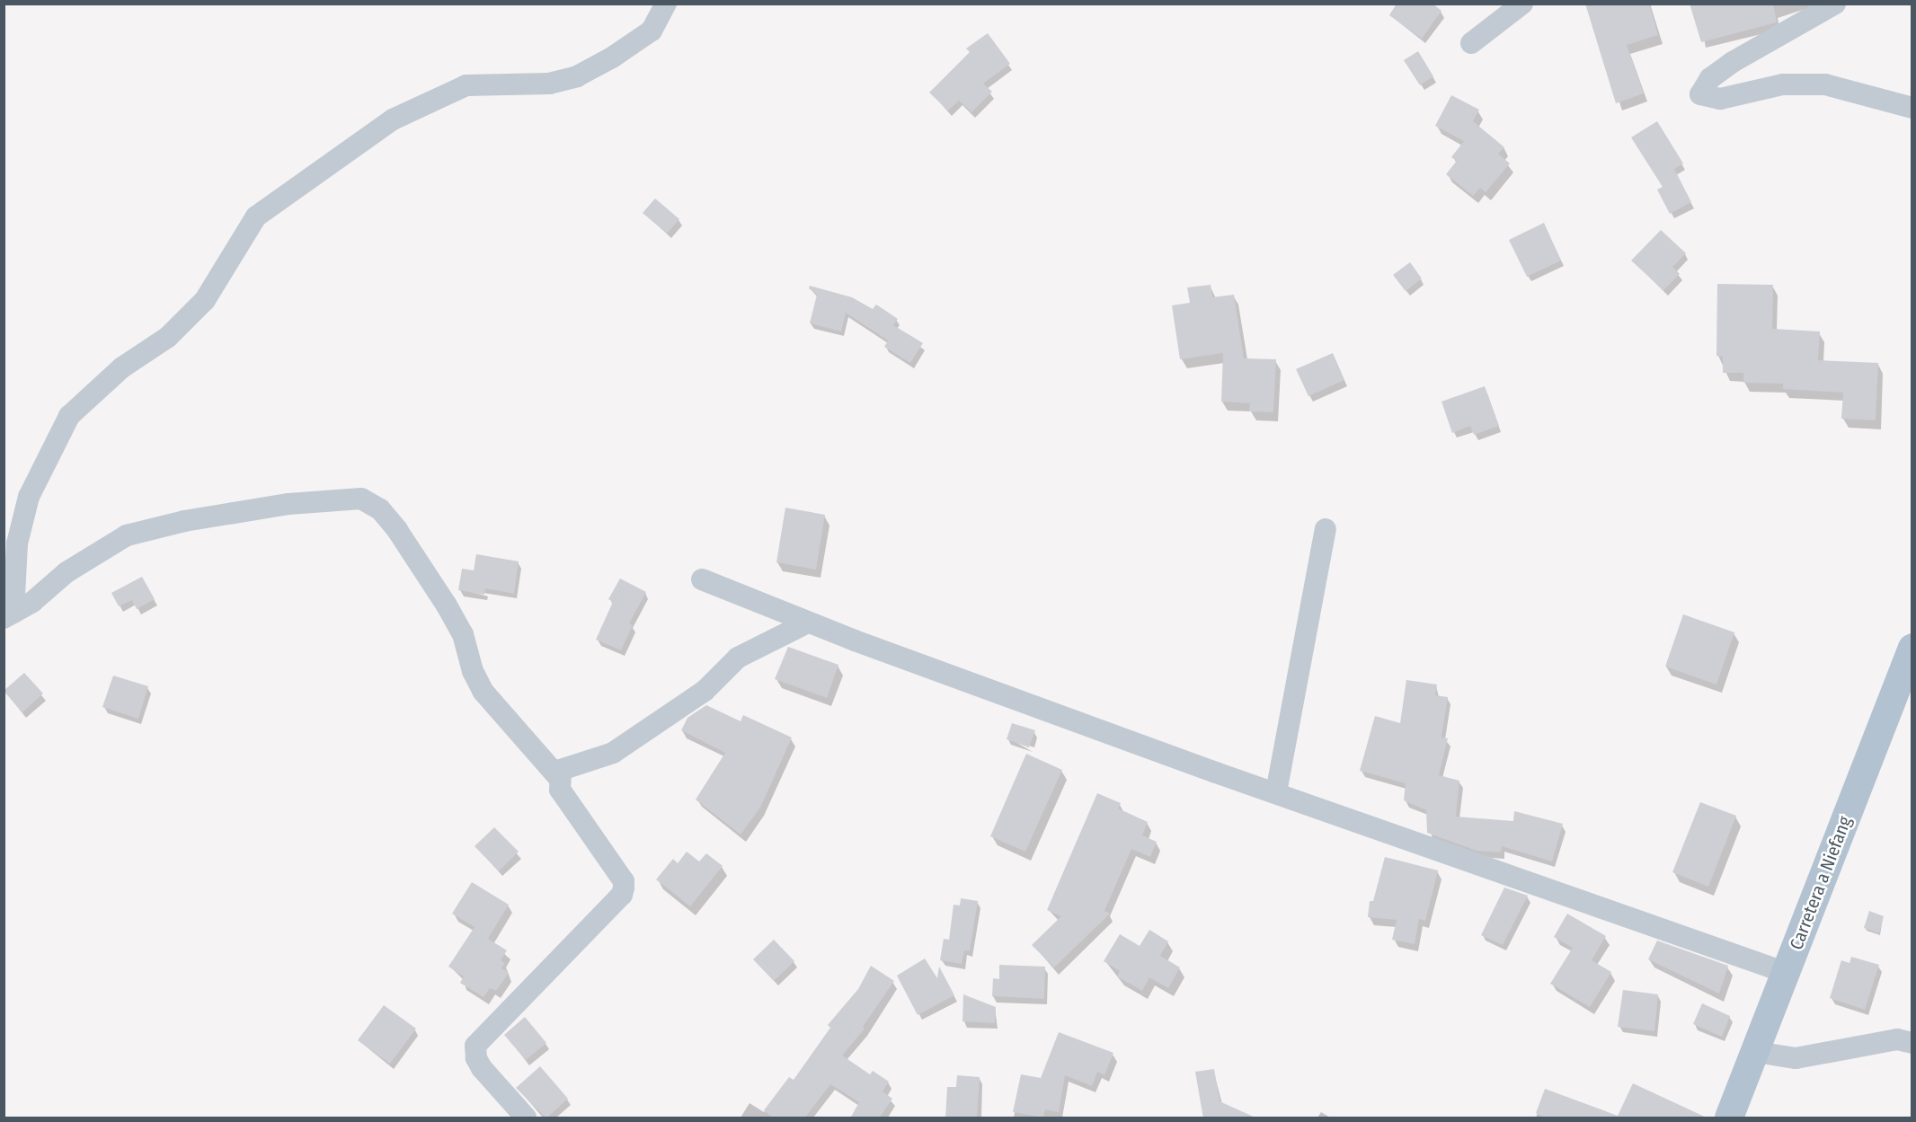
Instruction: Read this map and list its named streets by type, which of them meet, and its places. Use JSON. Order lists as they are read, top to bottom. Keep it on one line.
{"streets":{"main road":["Carretera a Niefang"]}}
